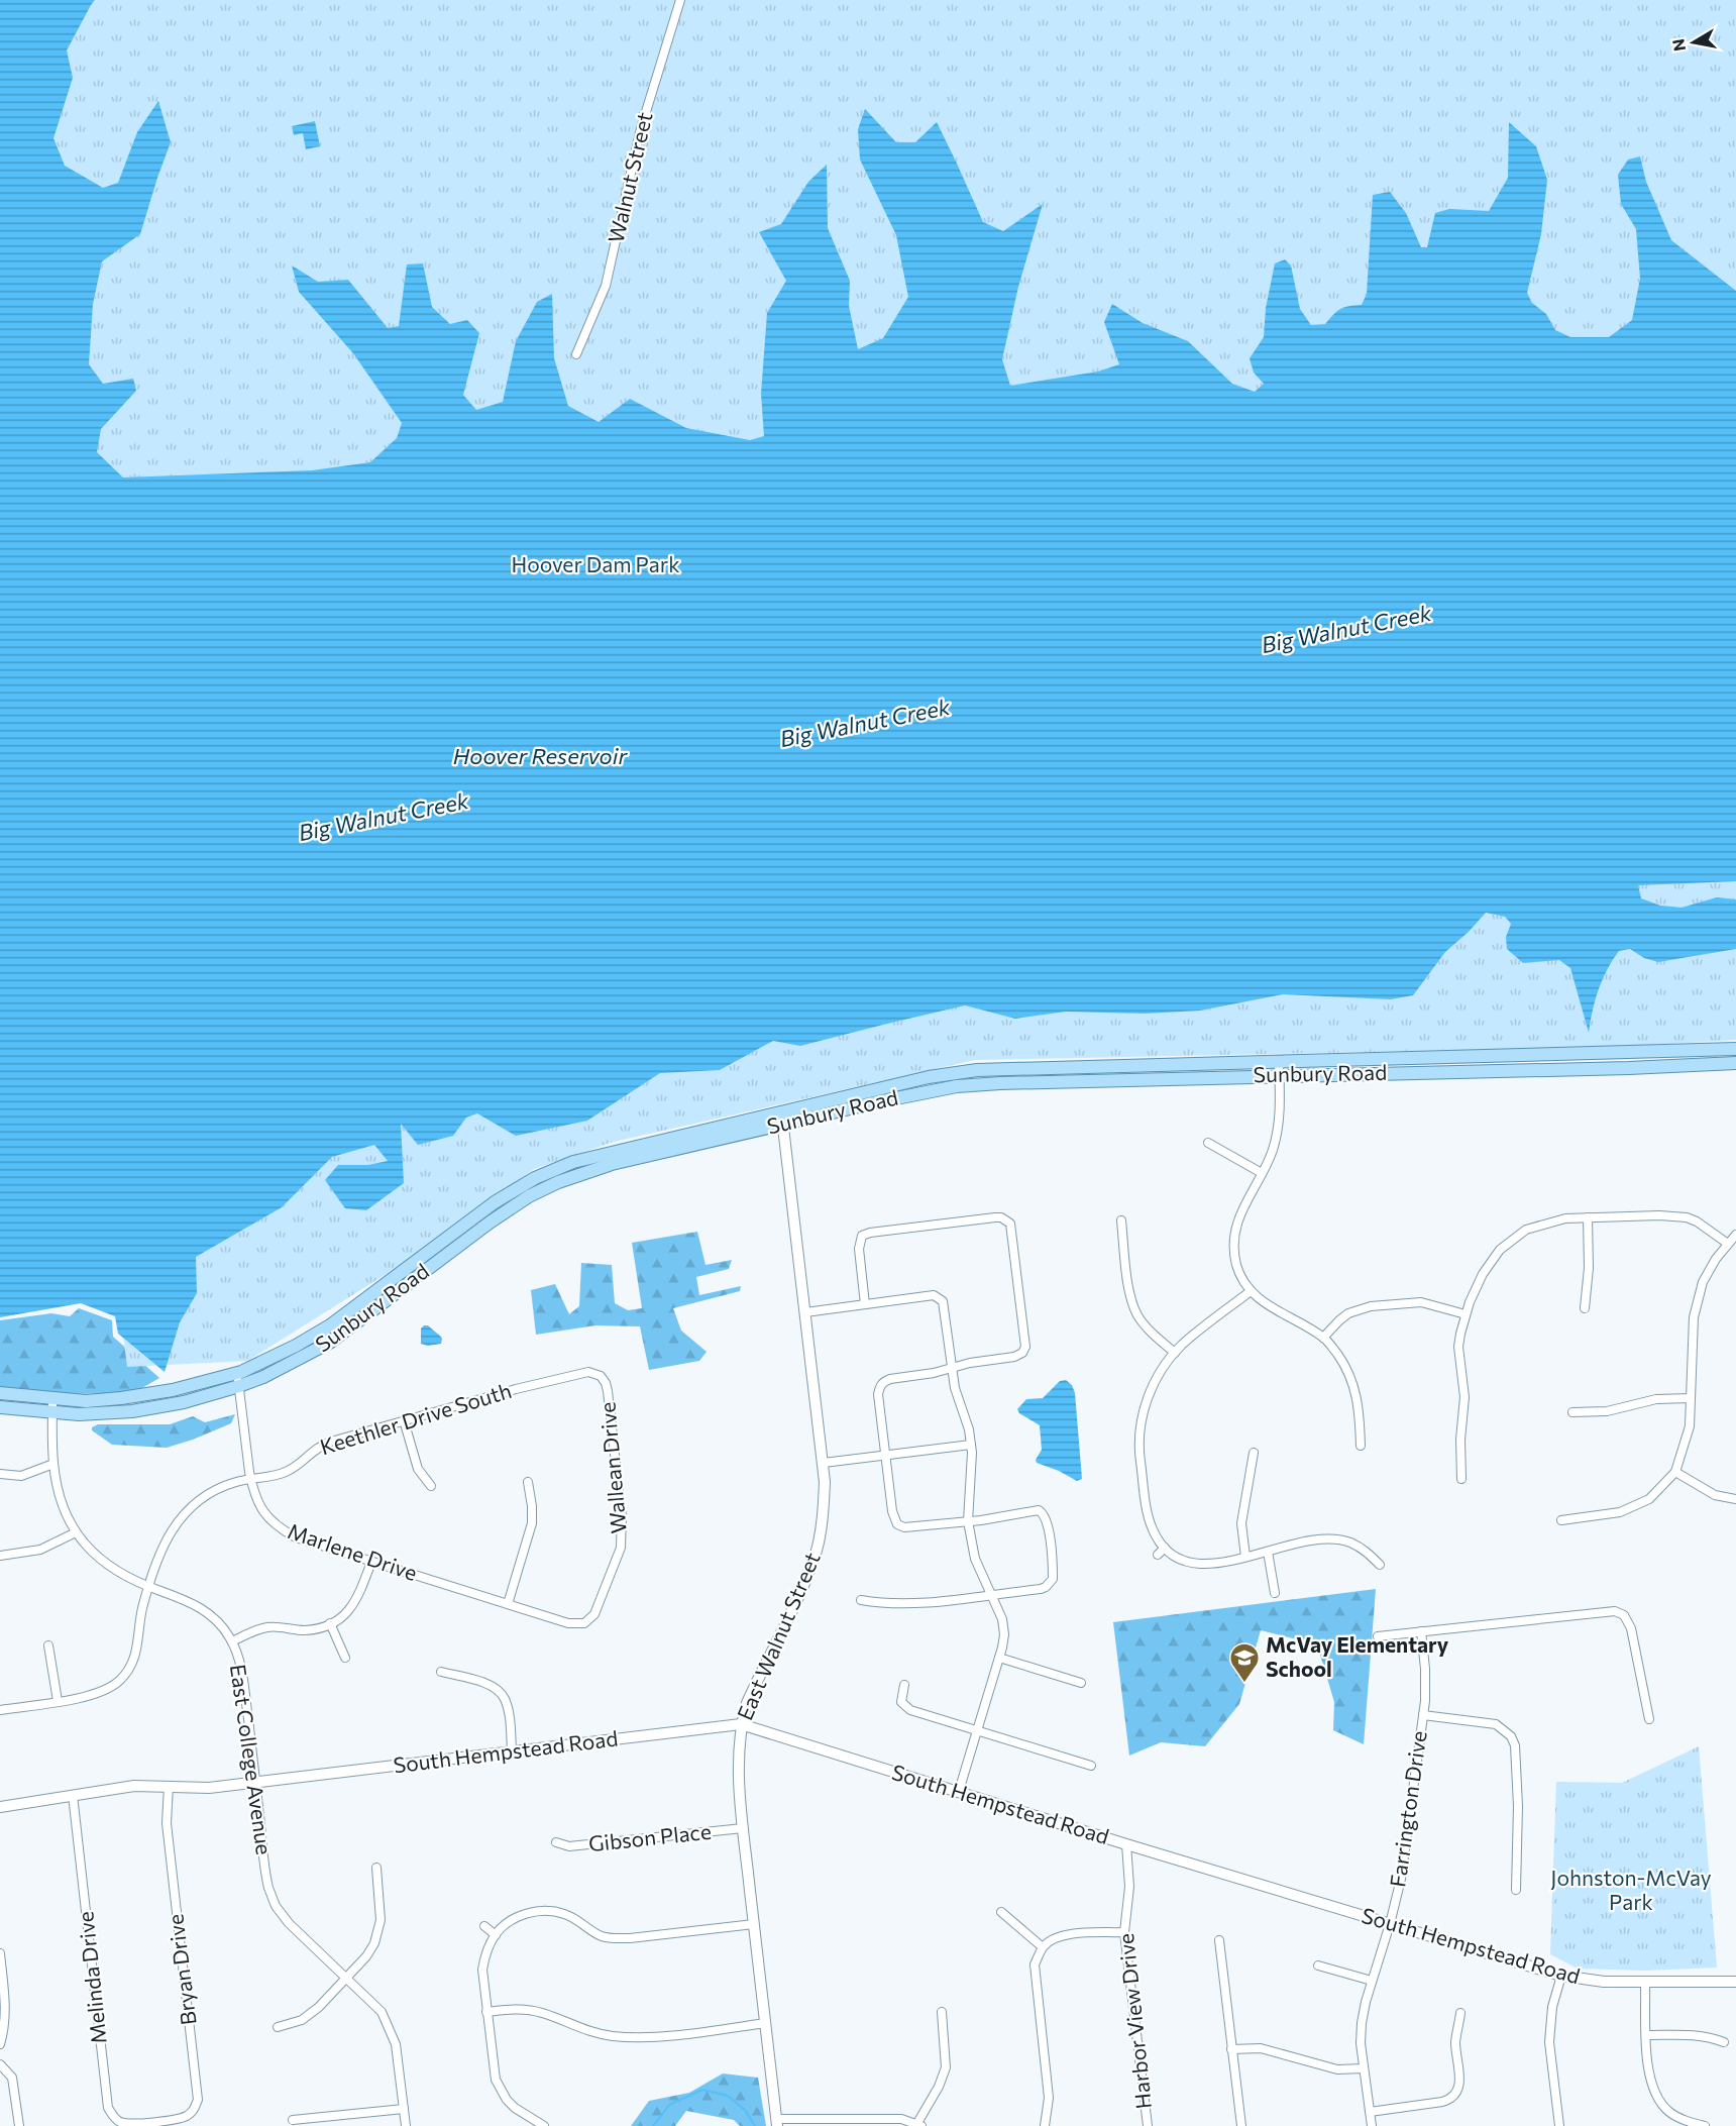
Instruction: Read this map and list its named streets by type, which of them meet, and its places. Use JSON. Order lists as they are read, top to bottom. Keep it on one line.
{"streets":{"main road":["Sunbury Road"],"street":["Walnut Street","Keethler Drive South","Wallean Drive","Marlene Drive","East Walnut Street","South Hempstead Road","East College Avenue","Farrington Drive","Gibson Place","Bryan Drive","Melinda Drive","Harbor View Drive"]},"crossings":[["Sunbury Road","Marlene Drive"],["Sunbury Road","East Walnut Street"],["Sunbury Road","East College Avenue"],["Keethler Drive South","Wallean Drive"],["Keethler Drive South","Marlene Drive"],["Keethler Drive South","East College Avenue"],["Wallean Drive","Marlene Drive"],["East Walnut Street","South Hempstead Road"],["East Walnut Street","Gibson Place"],["South Hempstead Road","East College Avenue"],["South Hempstead Road","Farrington Drive"],["South Hempstead Road","Bryan Drive"],["South Hempstead Road","Melinda Drive"],["South Hempstead Road","Harbor View Drive"],["Bryan Drive","Melinda Drive"]],"water":["Big Walnut Creek","Hoover Reservoir"],"parks":["Hoover Dam Park","Johnston-McVay Park"],"places":{"school or university":["McVay Elementary School"]},"north":"left"}
